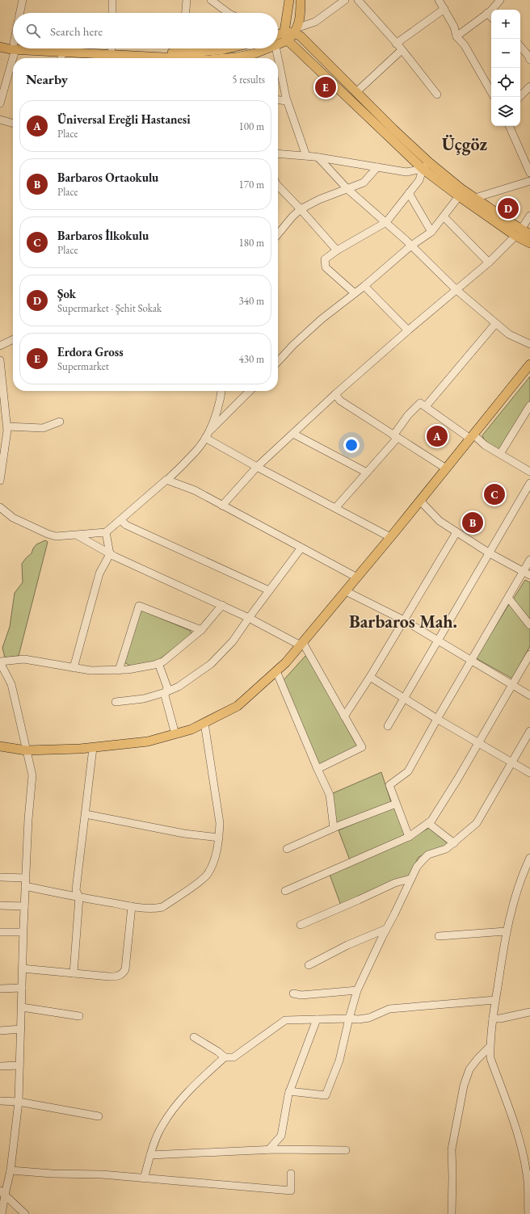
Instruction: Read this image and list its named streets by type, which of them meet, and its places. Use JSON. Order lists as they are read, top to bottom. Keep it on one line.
{"districts":["Üçgöz","Barbaros Mah."],"page":{"map_buttons":["+","−"],"search":"Search here","heading":["Nearby","5 results"],"pins":["E","D","A","C","B"],"list":[{"mark":"A","name":"Üniversal Ereğli Hastanesi","note":"Place","value":"100 m"},{"mark":"B","name":"Barbaros Ortaokulu","note":"Place","value":"170 m"},{"mark":"C","name":"Barbaros İlkokulu","note":"Place","value":"180 m"},{"mark":"D","name":"Şok","note":"Supermarket · Şehit Sokak","value":"340 m"},{"mark":"E","name":"Erdora Gross","note":"Supermarket","value":"430 m"}]}}
